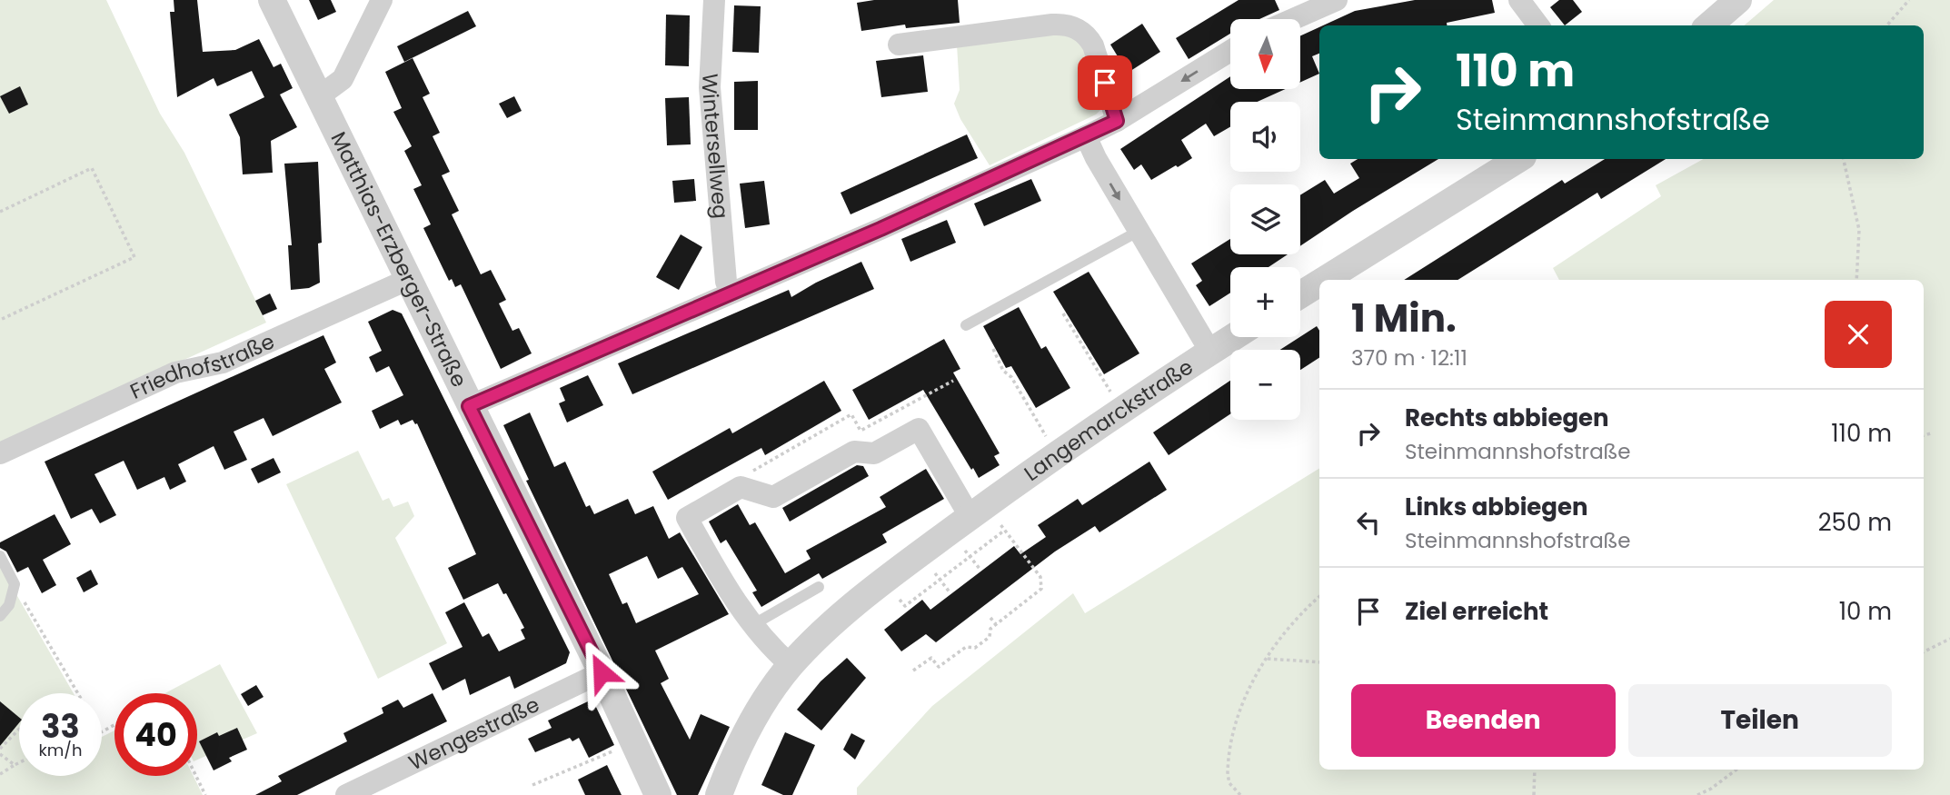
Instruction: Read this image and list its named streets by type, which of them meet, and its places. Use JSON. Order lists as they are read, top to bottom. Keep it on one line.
{"streets":{"street":["Wintersellweg","Matthias-Erzberger-Straße","Friedhofstraße","Langemarckstraße","Wengestraße"]},"crossings":[["Matthias-Erzberger-Straße","Friedhofstraße"],["Matthias-Erzberger-Straße","Wengestraße"]],"north":"bottom","page":{"map_buttons":["+","−"],"turn":["110 m","Steinmannshofstraße"],"heading":["1 Min.","370 m · 12:11"],"list":[{"name":"Rechts abbiegen","note":"Steinmannshofstraße","value":"110 m"},{"name":"Links abbiegen","note":"Steinmannshofstraße","value":"250 m"},{"name":"Ziel erreicht","value":"10 m"}],"buttons":["Beenden","Teilen"],"speed":"33 km/h","limit":"40"}}
